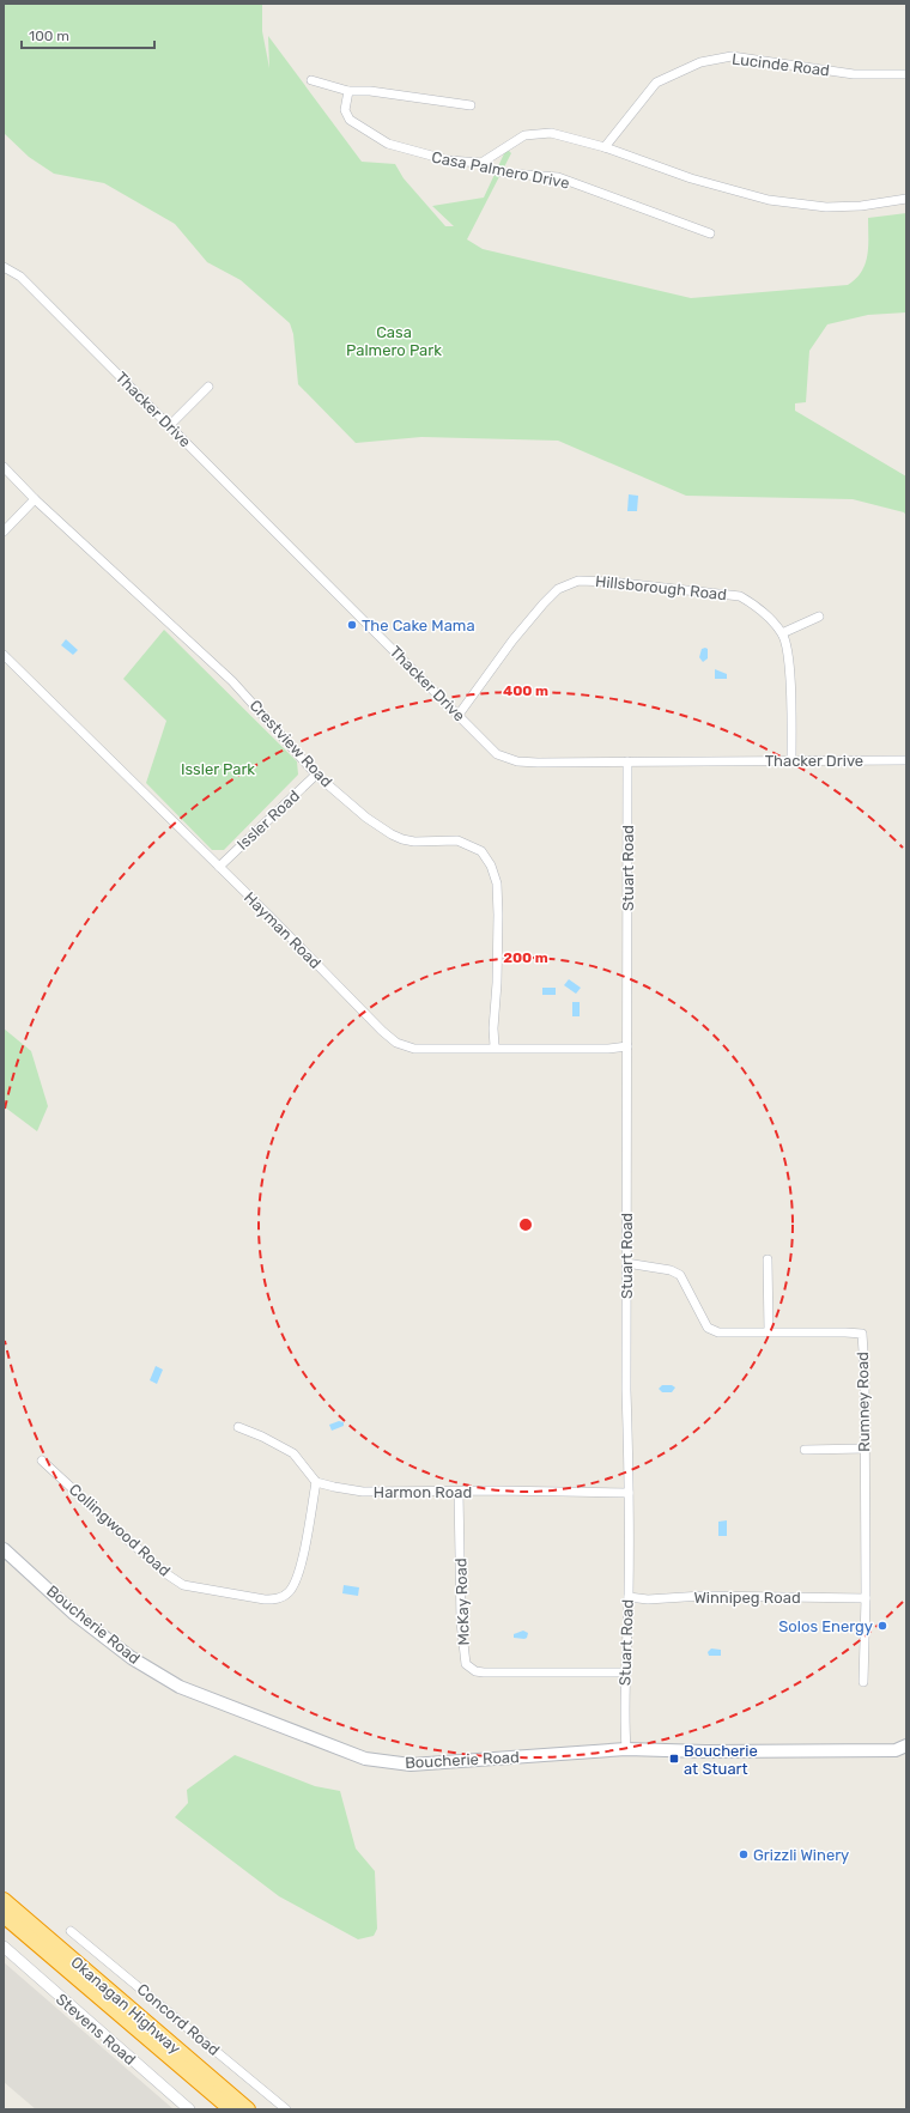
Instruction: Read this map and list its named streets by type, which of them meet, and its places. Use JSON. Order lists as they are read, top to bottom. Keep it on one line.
{"streets":{"highway":["Okanagan Highway"],"main road":["Boucherie Road"],"street":["Lucinde Road","Casa Palmero Drive","Thacker Drive","Hillsborough Road","Crestview Road","Issler Road","Stuart Road","Hayman Road","Rumney Road","Harmon Road","Collingwood Road","Winnipeg Road","McKay Road","Concord Road","Stevens Road"]},"crossings":[["Thacker Drive","Hillsborough Road"],["Thacker Drive","Stuart Road"],["Crestview Road","Issler Road"],["Crestview Road","Hayman Road"],["Issler Road","Hayman Road"],["Stuart Road","Hayman Road"],["Stuart Road","Rumney Road"],["Stuart Road","Harmon Road"],["Stuart Road","Winnipeg Road"],["Stuart Road","McKay Road"],["Stuart Road","Boucherie Road"],["Rumney Road","Winnipeg Road"],["Harmon Road","Collingwood Road"],["Harmon Road","McKay Road"]],"parks":["Casa Palmero Park","Issler Park"],"places":{"other":["The Cake Mama","Solos Energy","Grizzli Winery"],"transit":["Boucherie at Stuart"]},"scale_bar":"100 m","rings":["400 m","200 m"]}
